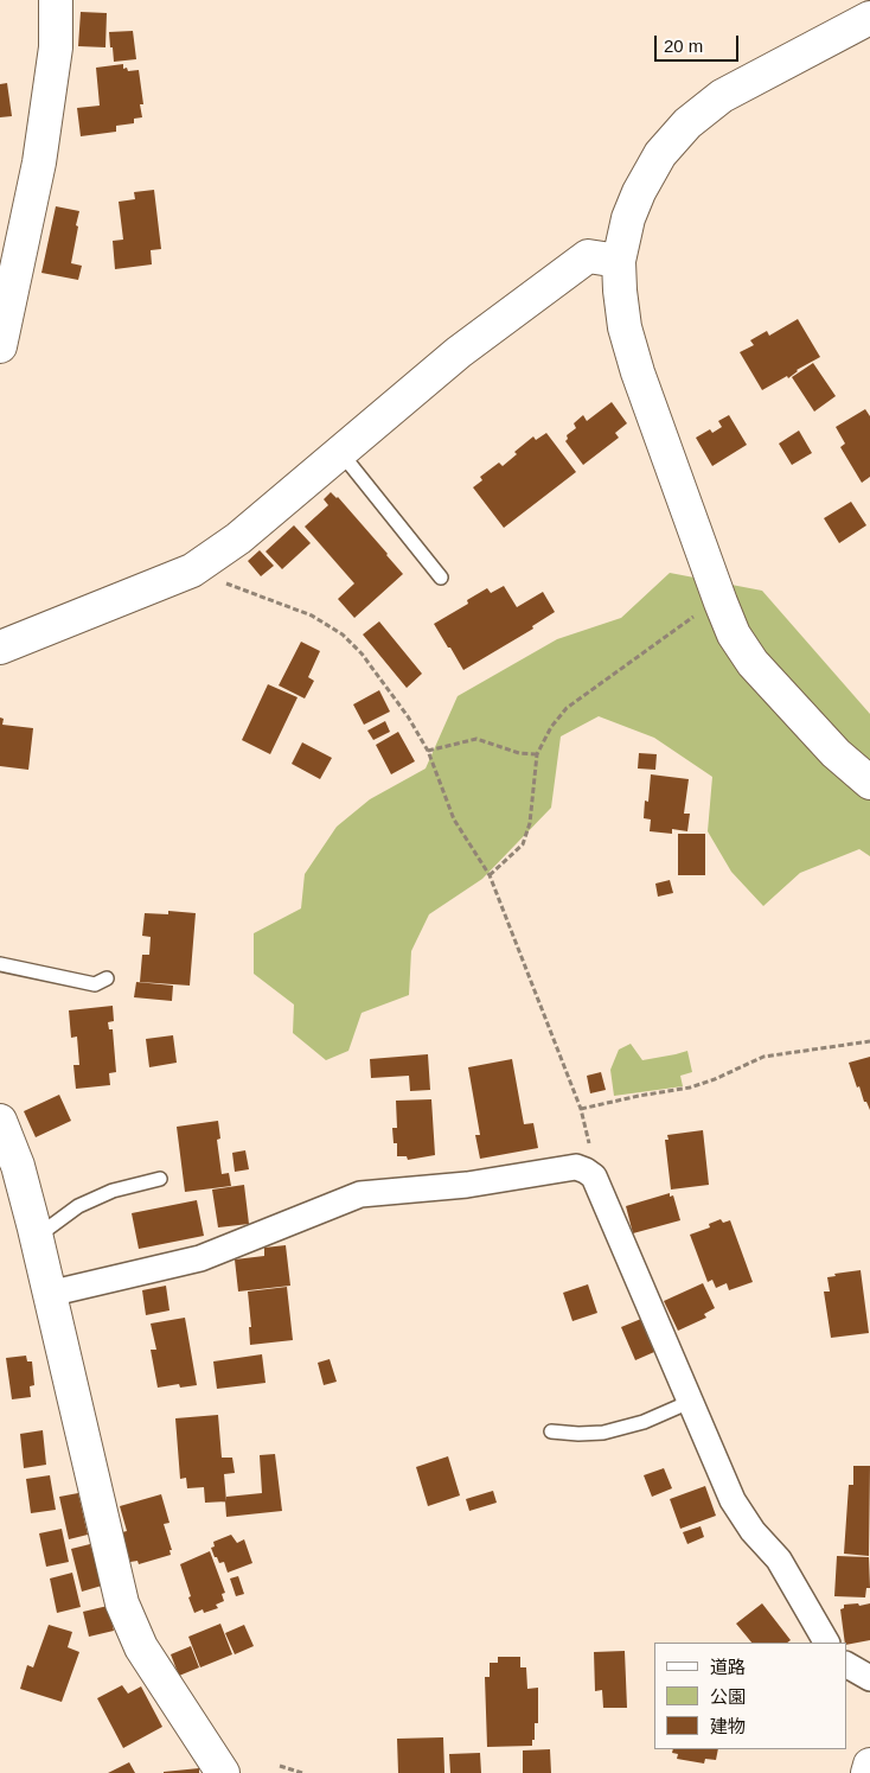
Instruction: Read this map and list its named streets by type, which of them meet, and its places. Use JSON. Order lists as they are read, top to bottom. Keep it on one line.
{"legend":["道路","公園","建物"],"scale_bar":"20 m"}
